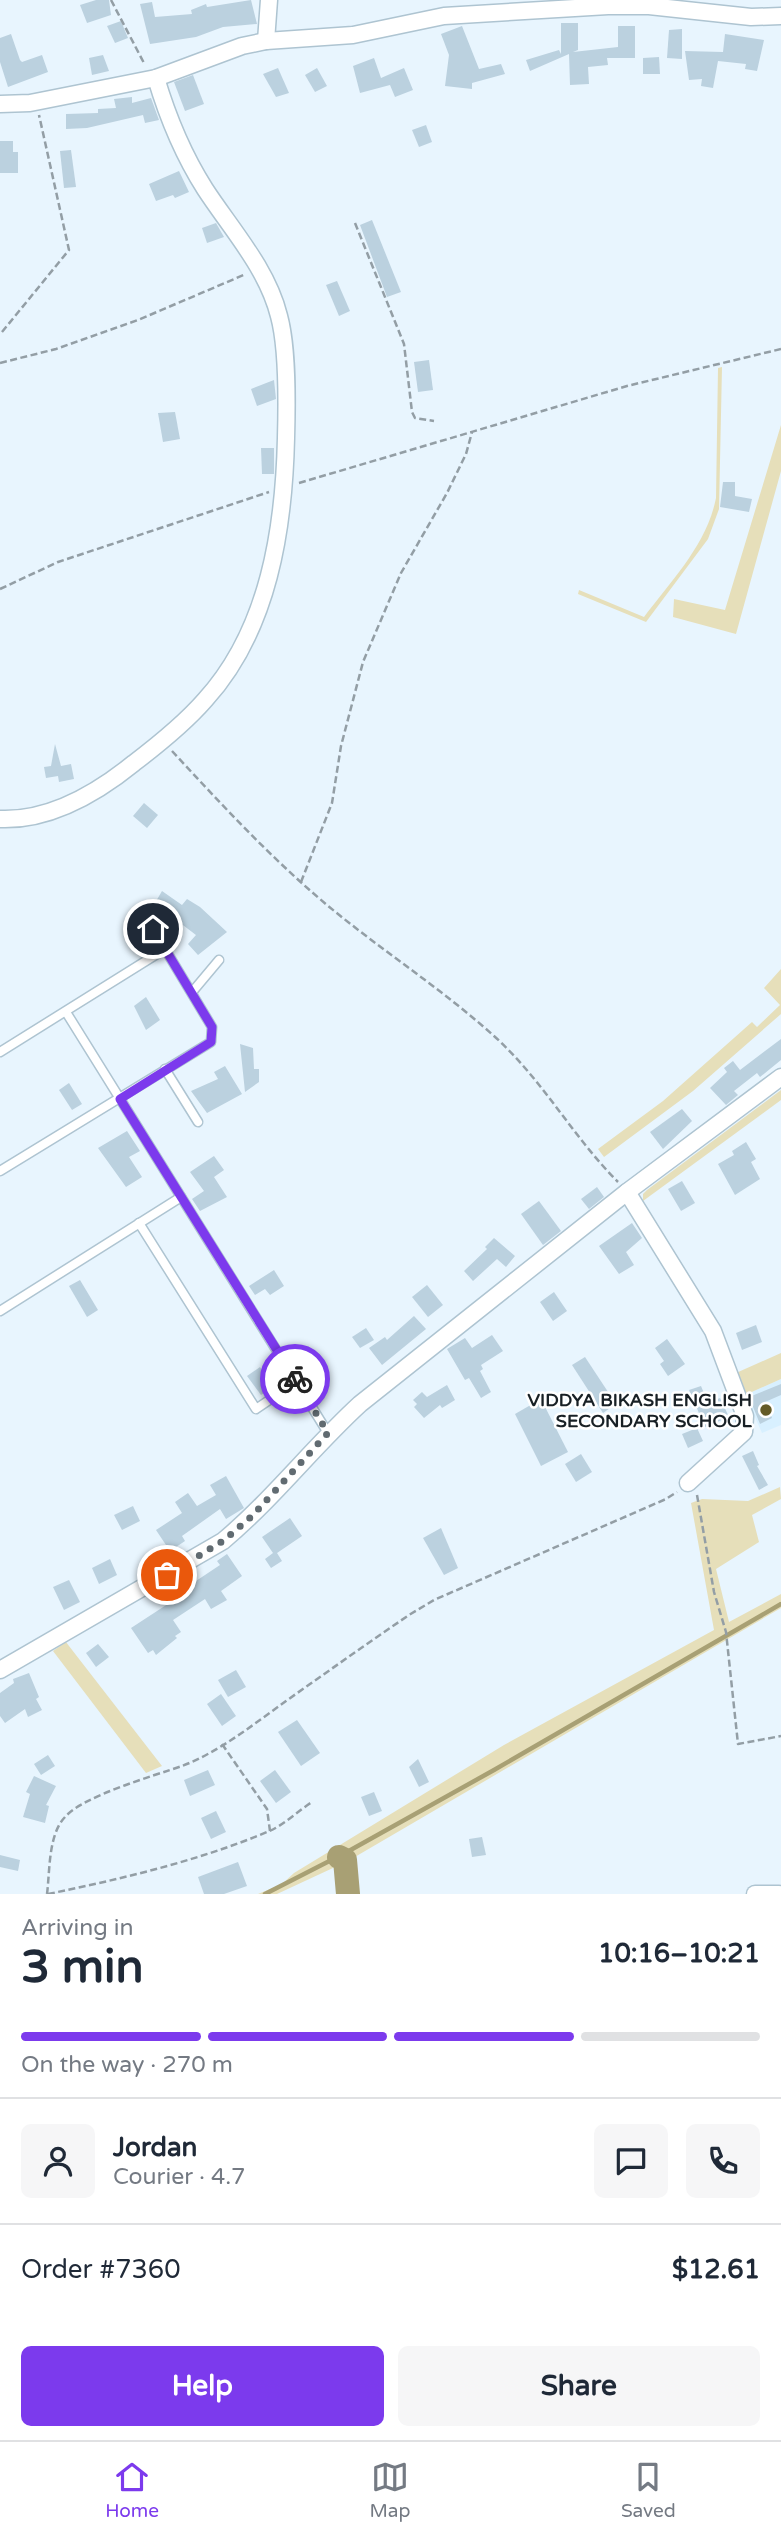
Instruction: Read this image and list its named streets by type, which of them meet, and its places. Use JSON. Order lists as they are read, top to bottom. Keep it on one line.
{"places":["VIDDYA BIKASH ENGLISH SECONDARY SCHOOL"],"page":{"heading":["3 min","Arriving in","10:16–10:21"],"panel":["Jordan","Courier · 4.7","Order #7360","$12.61"],"bar":"On the way · 270 m","buttons":["Help","Share"],"tabs":["Home","Map","Saved"]}}
